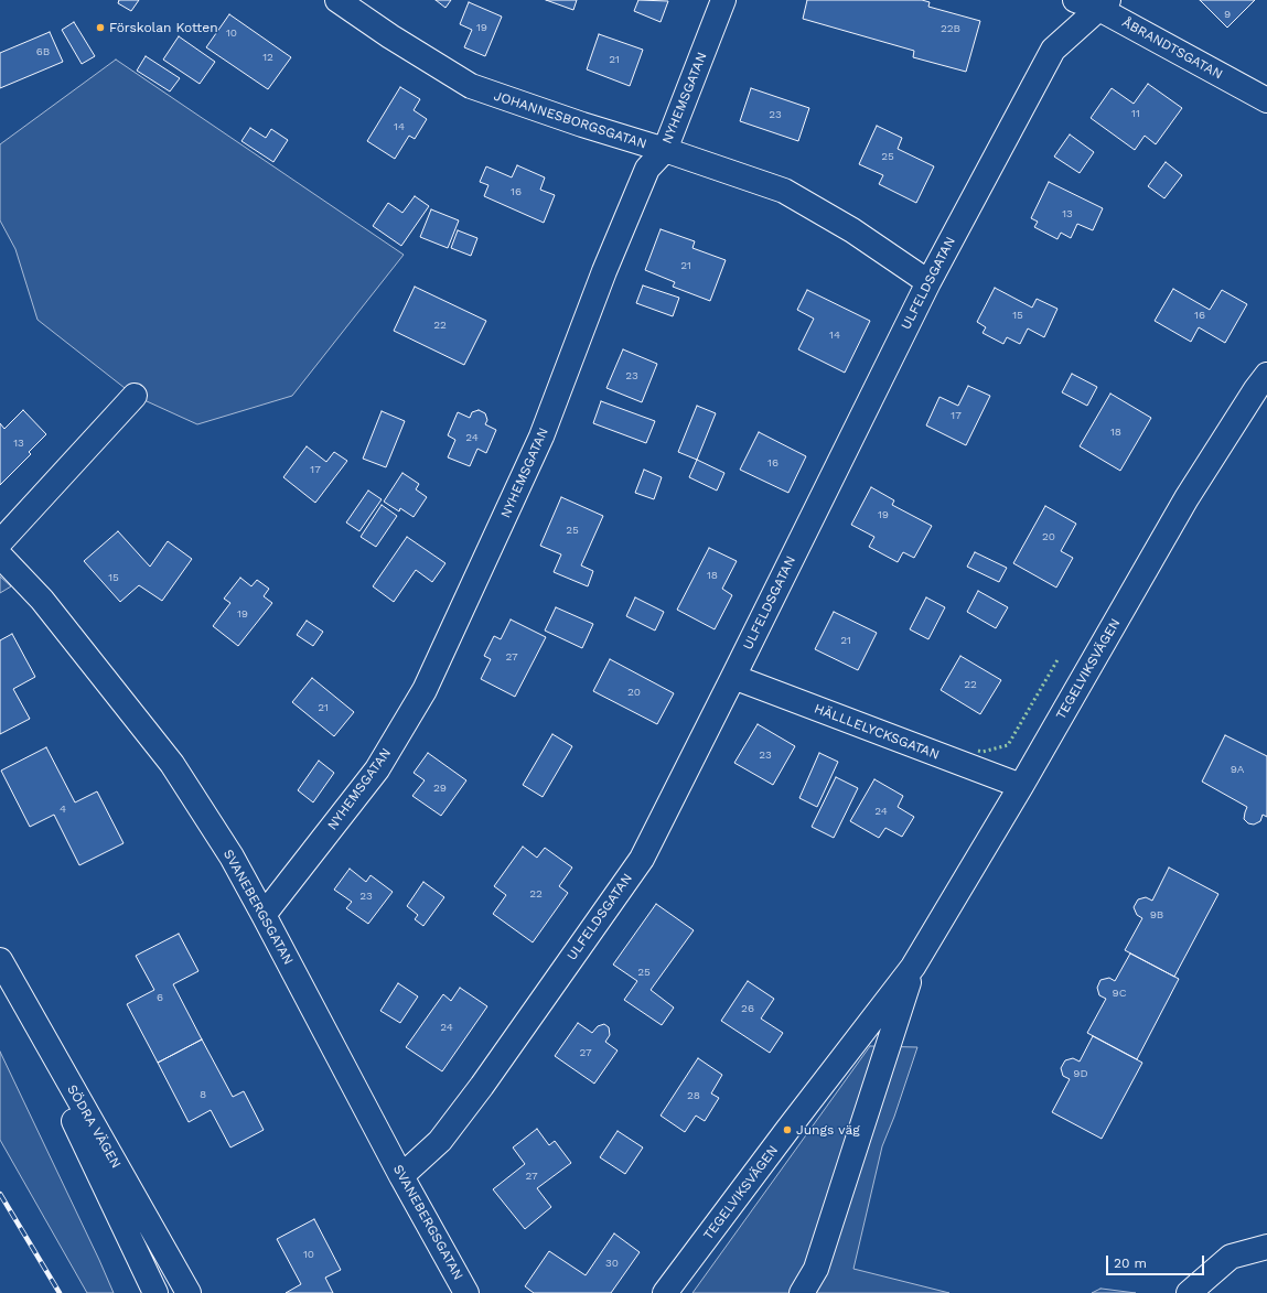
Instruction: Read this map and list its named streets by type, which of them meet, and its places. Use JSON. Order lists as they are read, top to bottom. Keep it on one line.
{"streets":{"street":["ÅBRANDTSGATAN","NYHEMSGATAN","JOHANNESBORGSGATAN","ULFELDSGATAN","TEGELVIKSVÄGEN","HÄLLLELYCKSGATAN","SVANEBERGSGATAN","SÖDRA VÄGEN"]},"crossings":[["ÅBRANDTSGATAN","ULFELDSGATAN"],["NYHEMSGATAN","JOHANNESBORGSGATAN"],["NYHEMSGATAN","SVANEBERGSGATAN"],["JOHANNESBORGSGATAN","ULFELDSGATAN"],["ULFELDSGATAN","HÄLLLELYCKSGATAN"],["ULFELDSGATAN","SVANEBERGSGATAN"],["TEGELVIKSVÄGEN","HÄLLLELYCKSGATAN"]],"places":["Förskolan Kotten","Jungs väg"],"house_numbers":["9","19","22B","10","6B","12","21","11","23","14","25","16","13","21","15","16","22","14","23","17","18","24","13","16","17","19","25","20","18","15","19","21","27","22","20","21","23","9A","29","4","24","22","23","9B","25","9C","6","26","24","27","9D","8","28","27","10","30"],"scale_bar":"20 m"}
